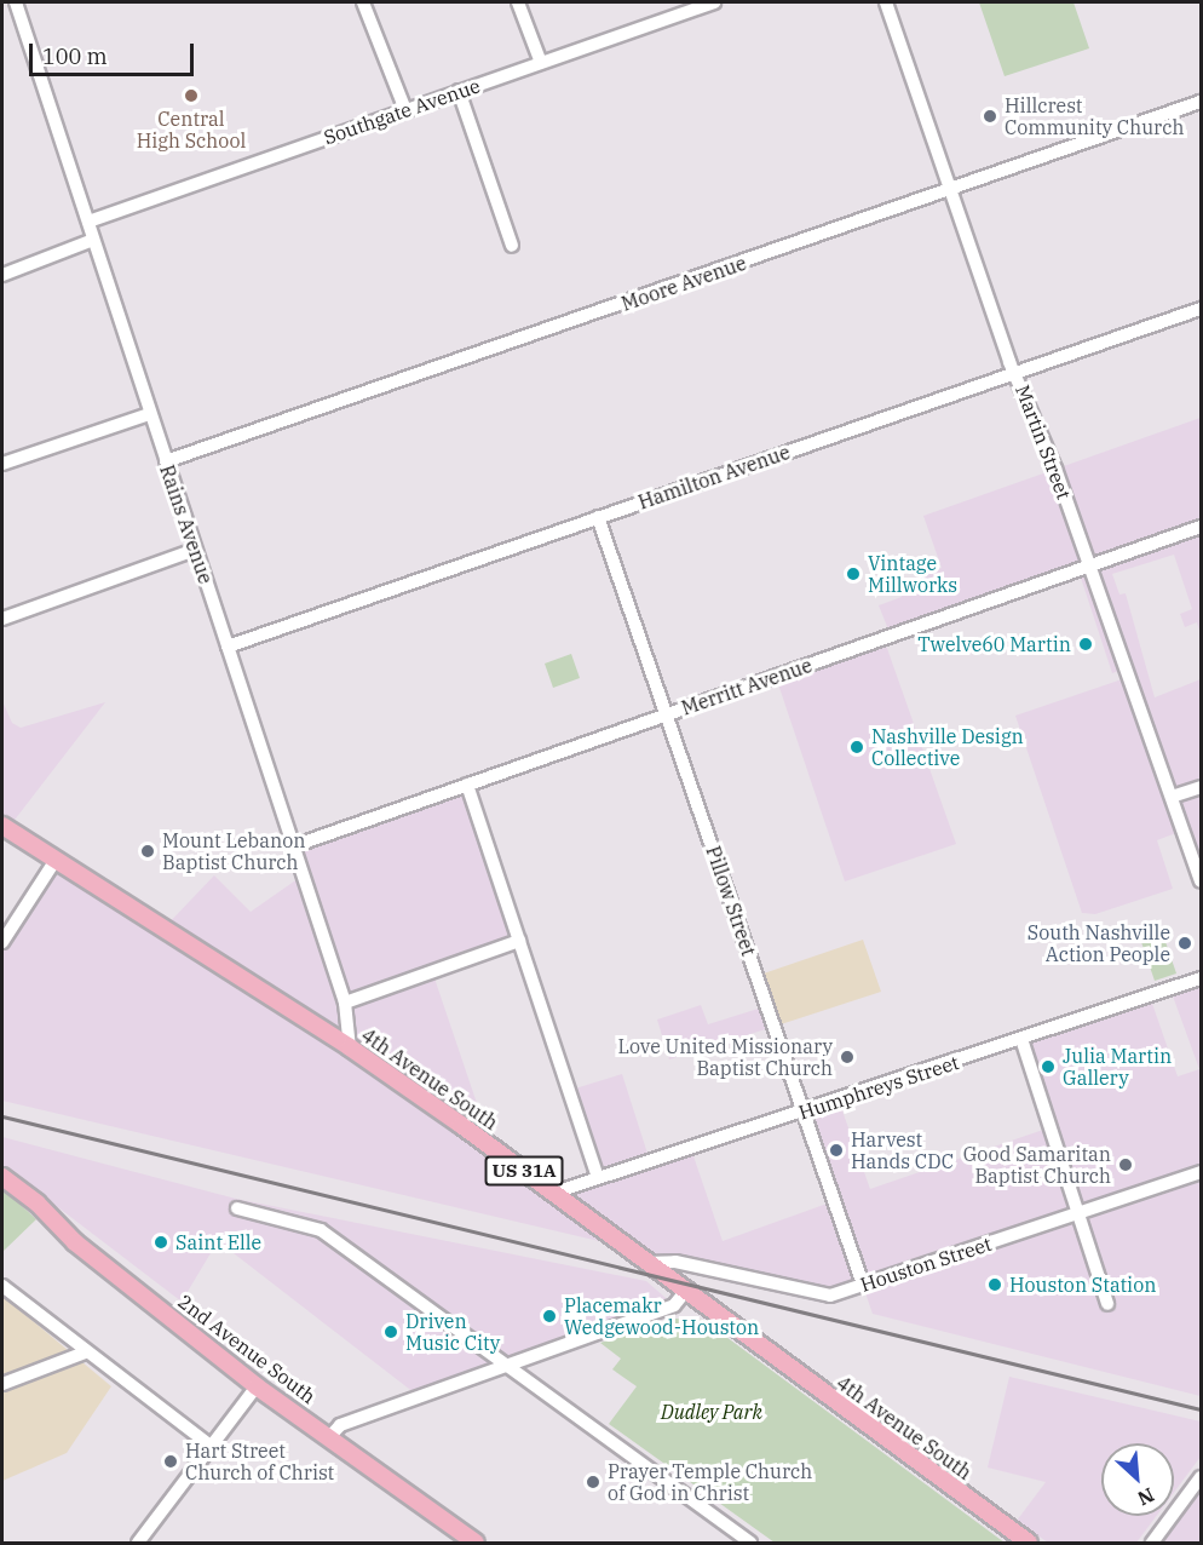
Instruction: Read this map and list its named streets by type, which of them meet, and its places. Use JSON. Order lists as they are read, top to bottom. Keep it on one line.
{"streets":{"main road":["4th Avenue South","US 31A","2nd Avenue South"],"street":["Southgate Avenue","Moore Avenue","Martin Street","Hamilton Avenue","Rains Avenue","Merritt Avenue","Pillow Street","Humphreys Street","Houston Street"]},"crossings":[["Southgate Avenue","Rains Avenue"],["Moore Avenue","Martin Street"],["Moore Avenue","Rains Avenue"],["Martin Street","Hamilton Avenue"],["Martin Street","Merritt Avenue"],["Hamilton Avenue","Rains Avenue"],["Hamilton Avenue","Pillow Street"],["Rains Avenue","Merritt Avenue"],["Rains Avenue","4th Avenue South"],["Merritt Avenue","Pillow Street"],["Pillow Street","Humphreys Street"],["Pillow Street","Houston Street"],["4th Avenue South","Humphreys Street"],["4th Avenue South","Houston Street"]],"parks":["Dudley Park"],"places":["Central High School","Hillcrest Community Church","Vintage Millworks","Twelve60 Martin","Nashville Design Collective","Mount Lebanon Baptist Church","South Nashville Action People","Love United Missionary Baptist Church","Julia Martin Gallery","Harvest Hands CDC","Good Samaritan Baptist Church","Saint Elle","Houston Station","Placemakr Wedgewood-Houston","Driven Music City","Hart Street Church of Christ","Prayer Temple Church of God in Christ"],"scale_bar":"100 m","north":"bottom right"}
